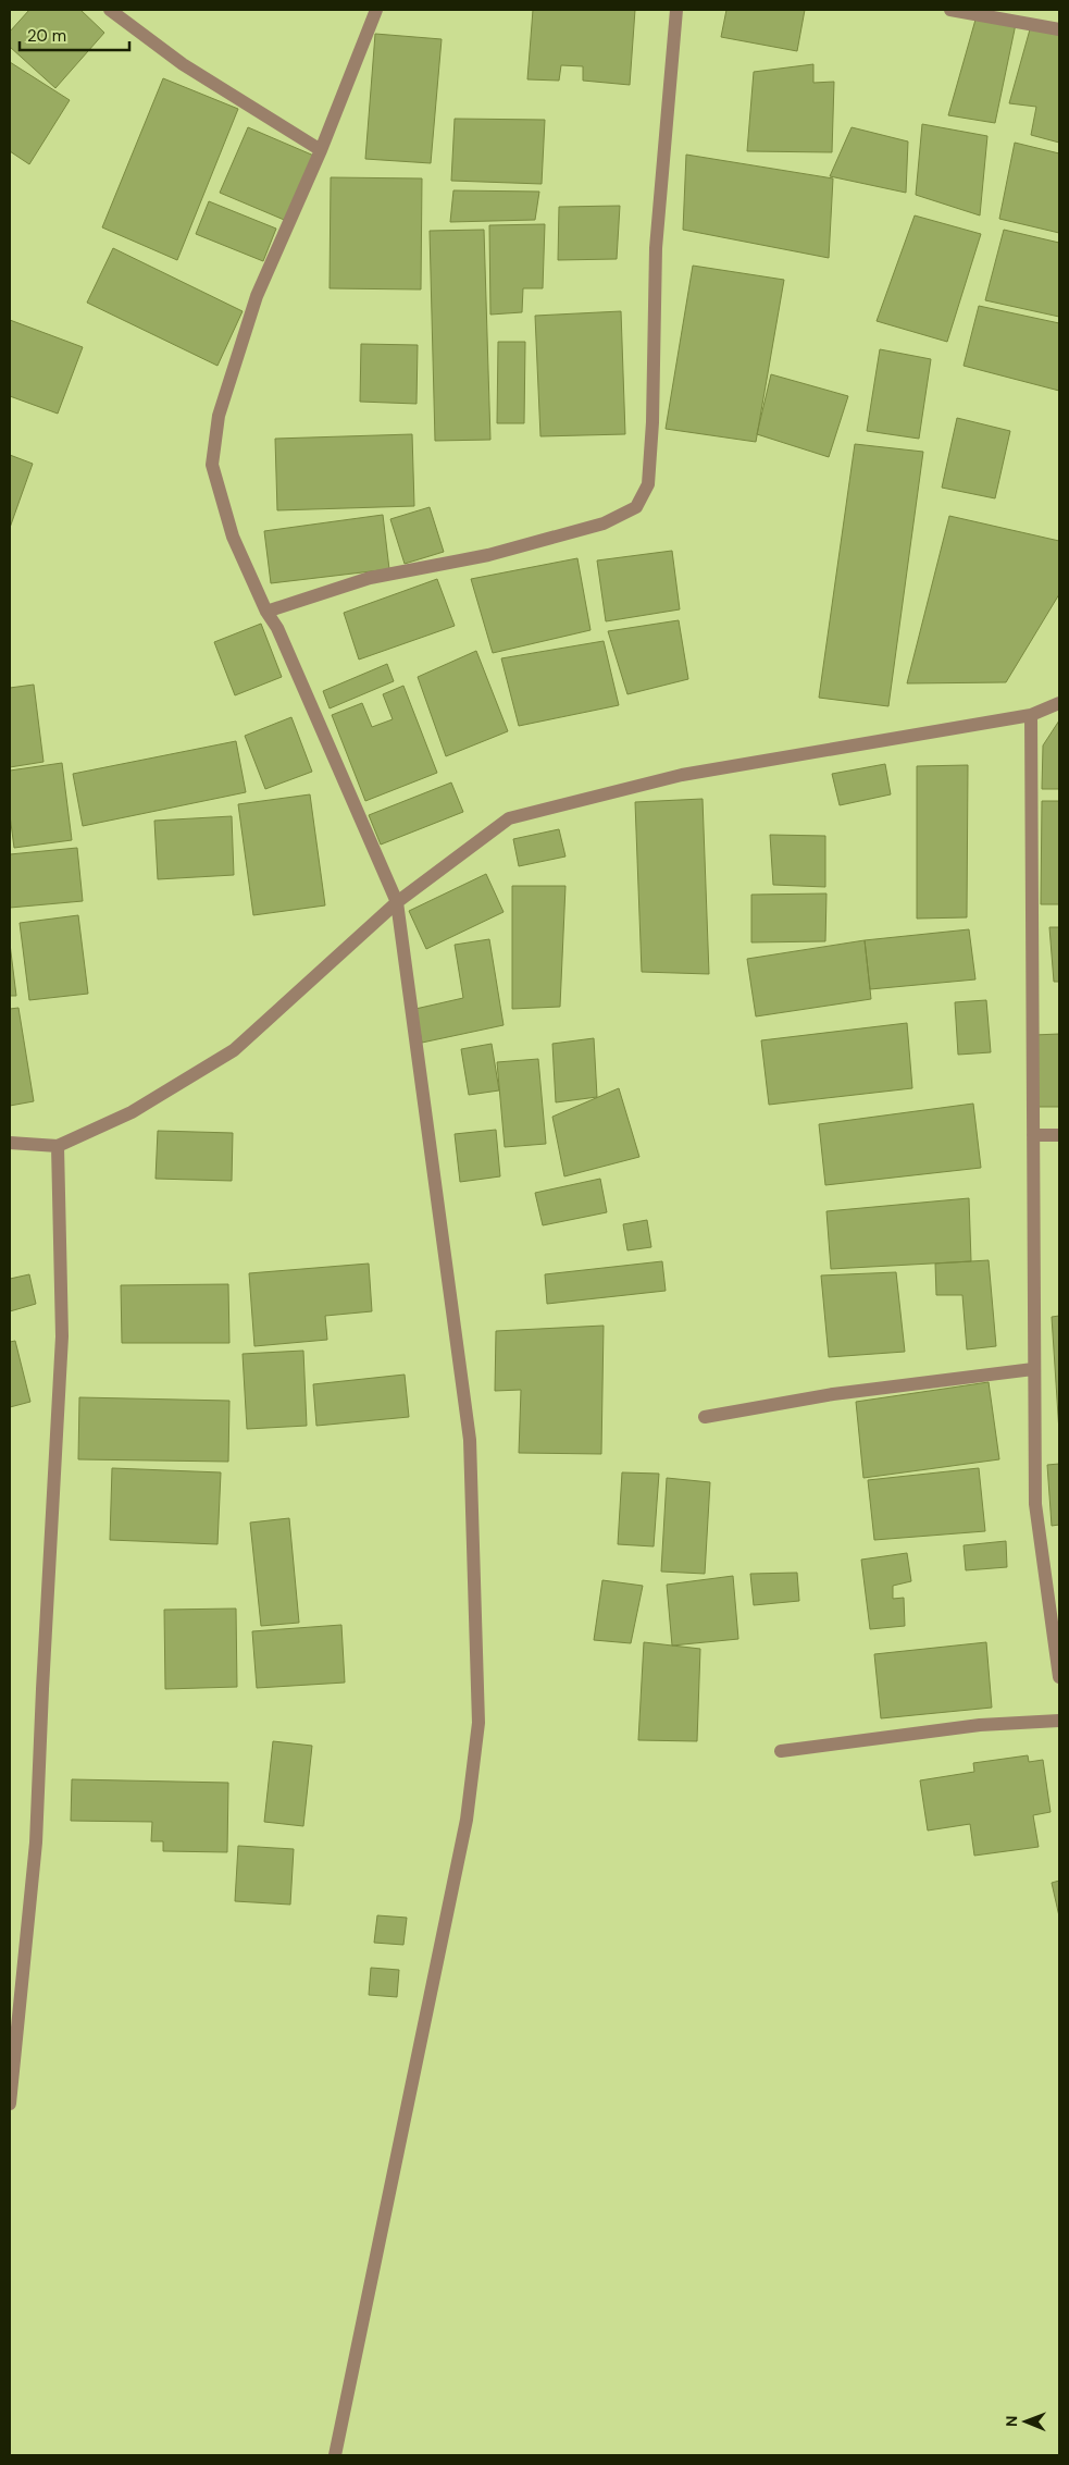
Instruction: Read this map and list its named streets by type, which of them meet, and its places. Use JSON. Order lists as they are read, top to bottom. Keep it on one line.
{"scale_bar":"20 m","north":"left"}
